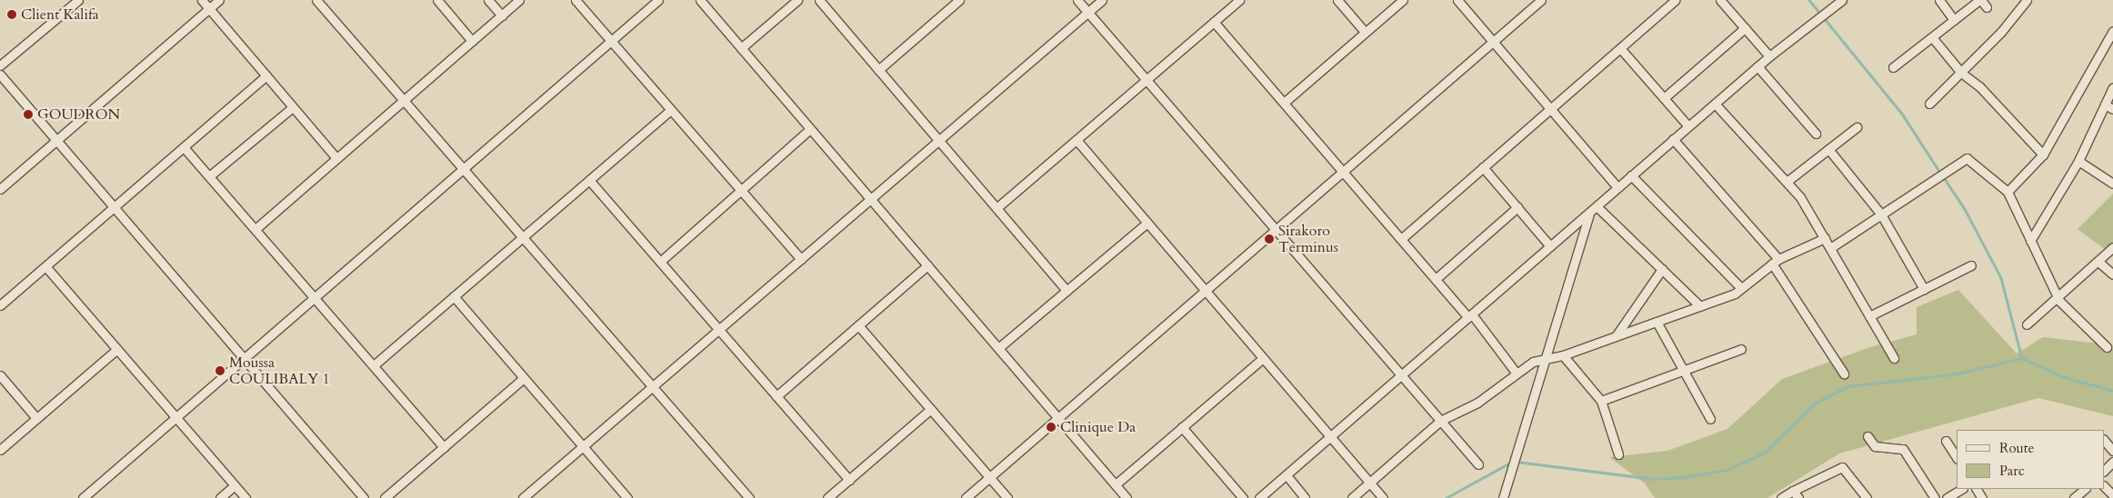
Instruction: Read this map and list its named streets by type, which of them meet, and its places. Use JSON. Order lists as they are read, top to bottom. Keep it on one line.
{"places":["Client Kalifa","GOUDRON","Sirakoro Terminus","Moussa COULIBALY 1","Clinique Da"],"legend":["Route","Parc"]}
